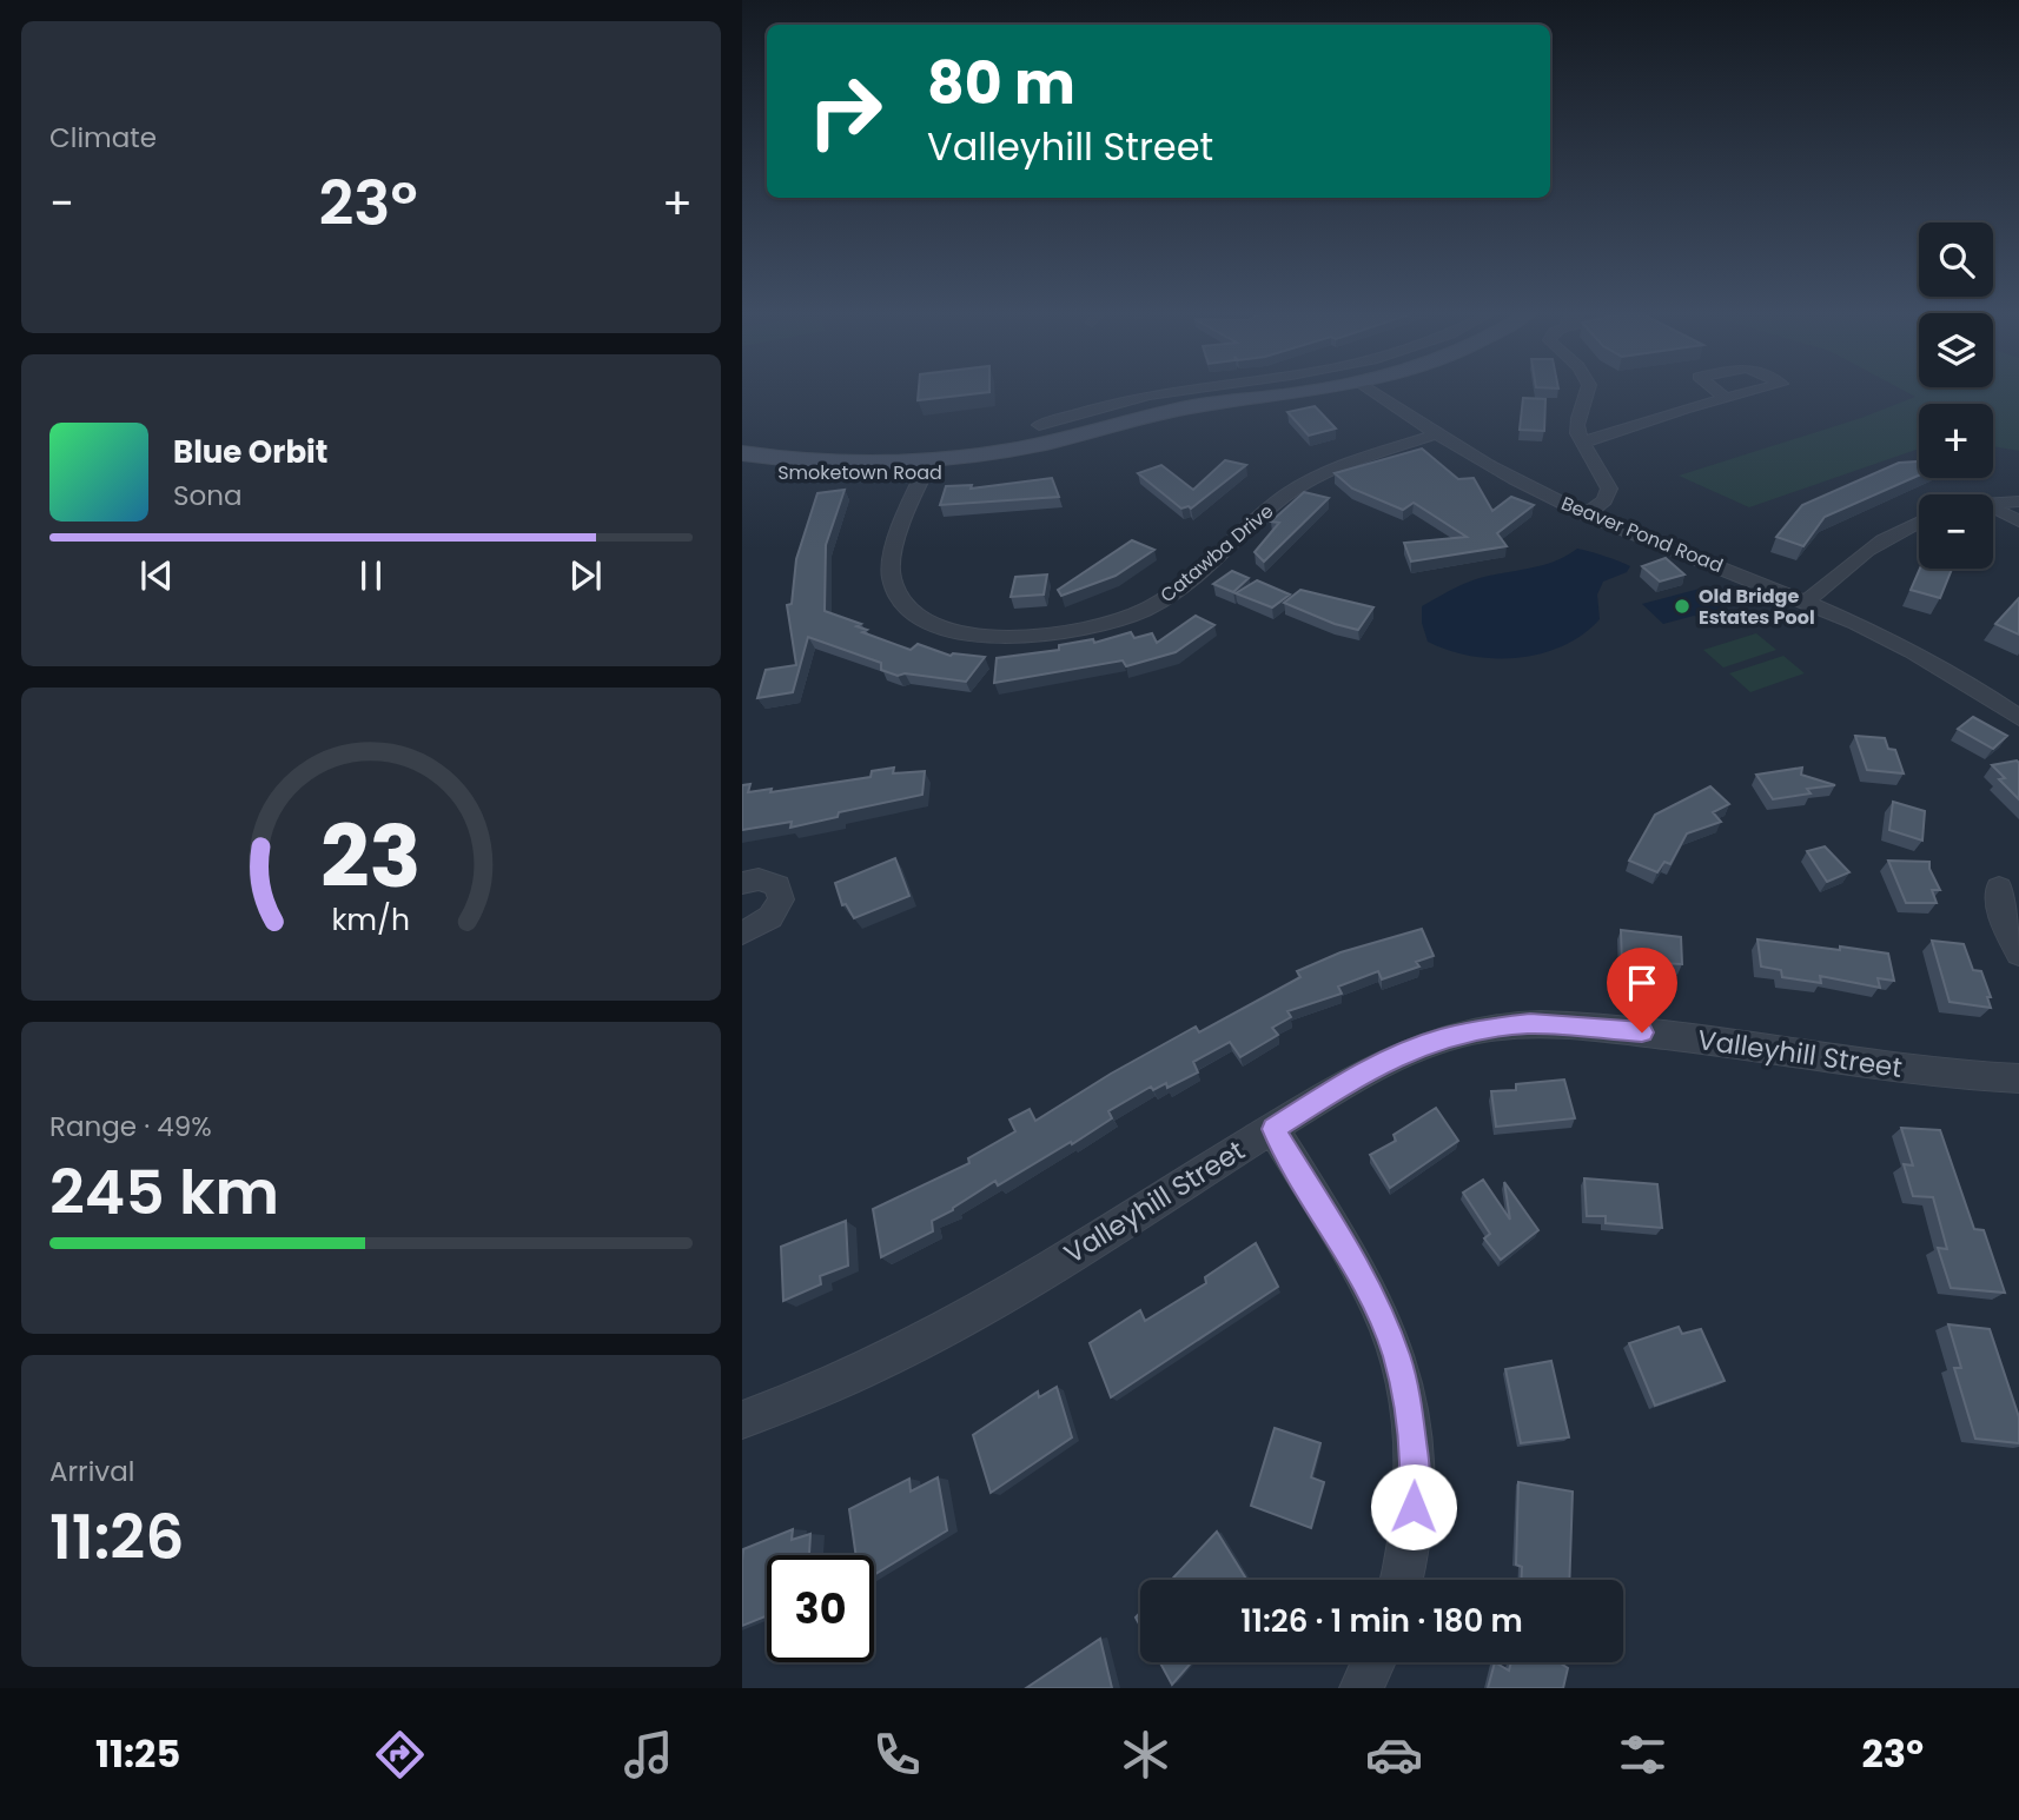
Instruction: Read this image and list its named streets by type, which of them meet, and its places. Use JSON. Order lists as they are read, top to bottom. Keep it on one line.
{"streets":{"main road":["Smoketown Road"],"street":["Beaver Pond Road","Catawba Drive","Valleyhill Street"]},"crossings":[["Smoketown Road","Catawba Drive"],["Beaver Pond Road","Catawba Drive"]],"places":["Old Bridge Estates Pool"],"page":{"tile":["Climate",["Range · 49%","245 km"],["Arrival","11:26"]],"turn":["80 m","Valleyhill Street"],"heat":["−","23°","+"],"map_buttons":["+","−"],"song":["Blue Orbit","Sona"],"limit":"30","trip":"11:26 · 1 min · 180 m","tabs":["11:25","23°"],"gauge":["23","km/h"]}}
